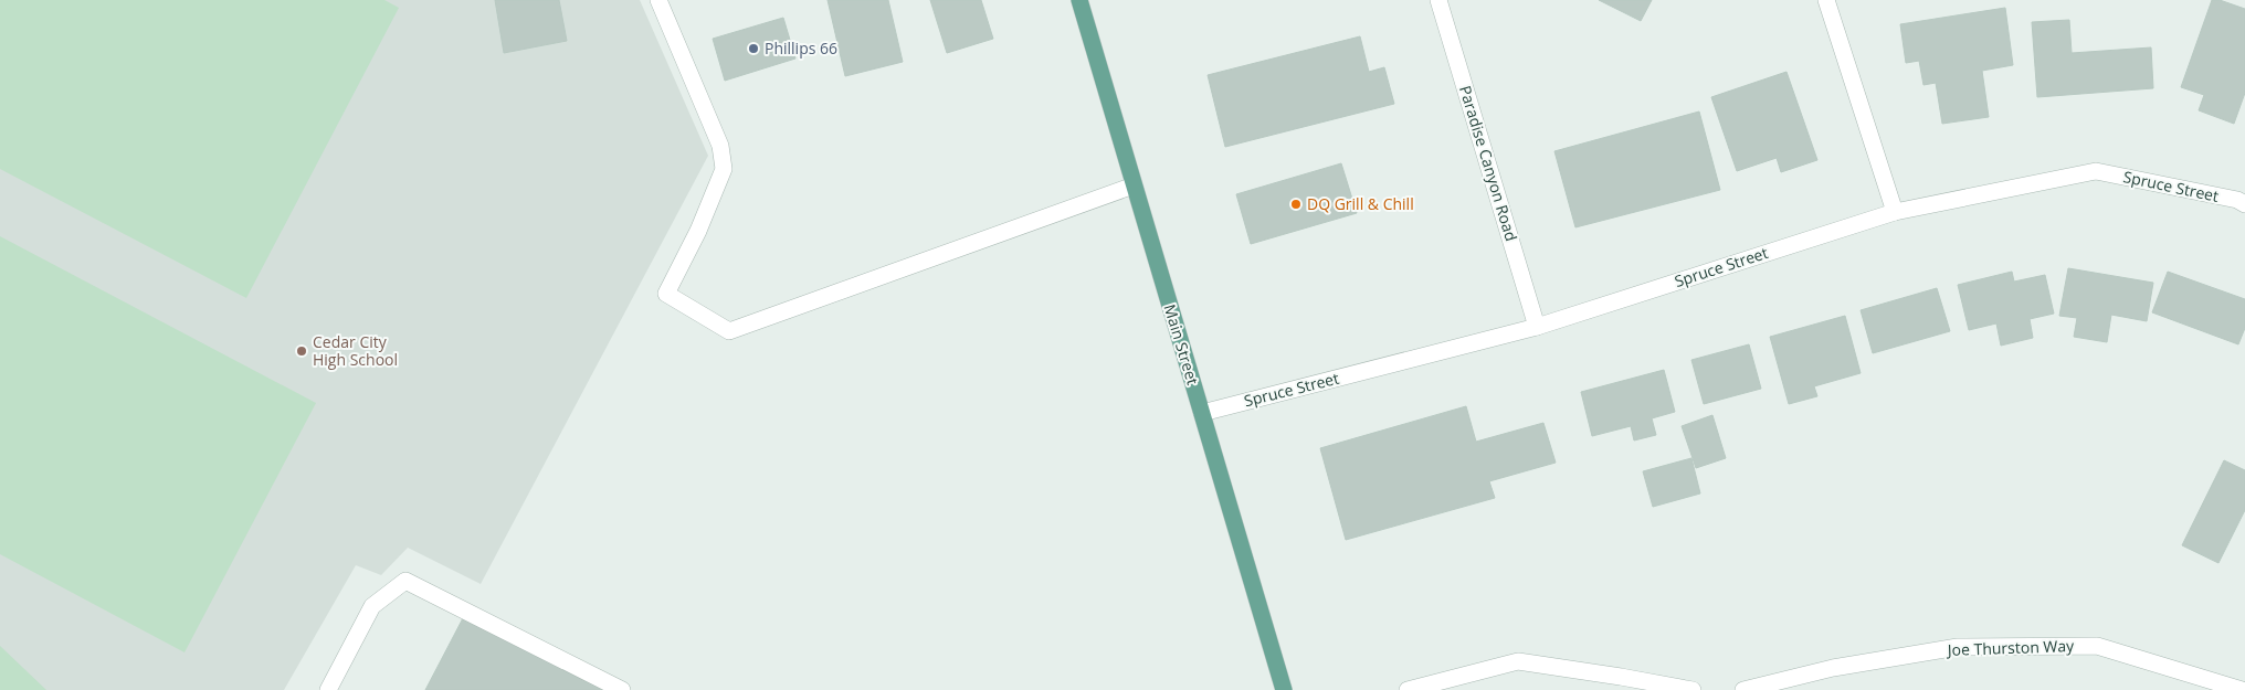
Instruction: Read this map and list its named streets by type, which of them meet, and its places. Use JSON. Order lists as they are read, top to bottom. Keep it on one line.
{"streets":{"main road":["Main Street"],"street":["Paradise Canyon Road","Spruce Street","Joe Thurston Way"]},"crossings":[["Paradise Canyon Road","Spruce Street"],["Spruce Street","Main Street"]],"places":["Phillips 66","DQ Grill & Chill","Cedar City High School"]}
